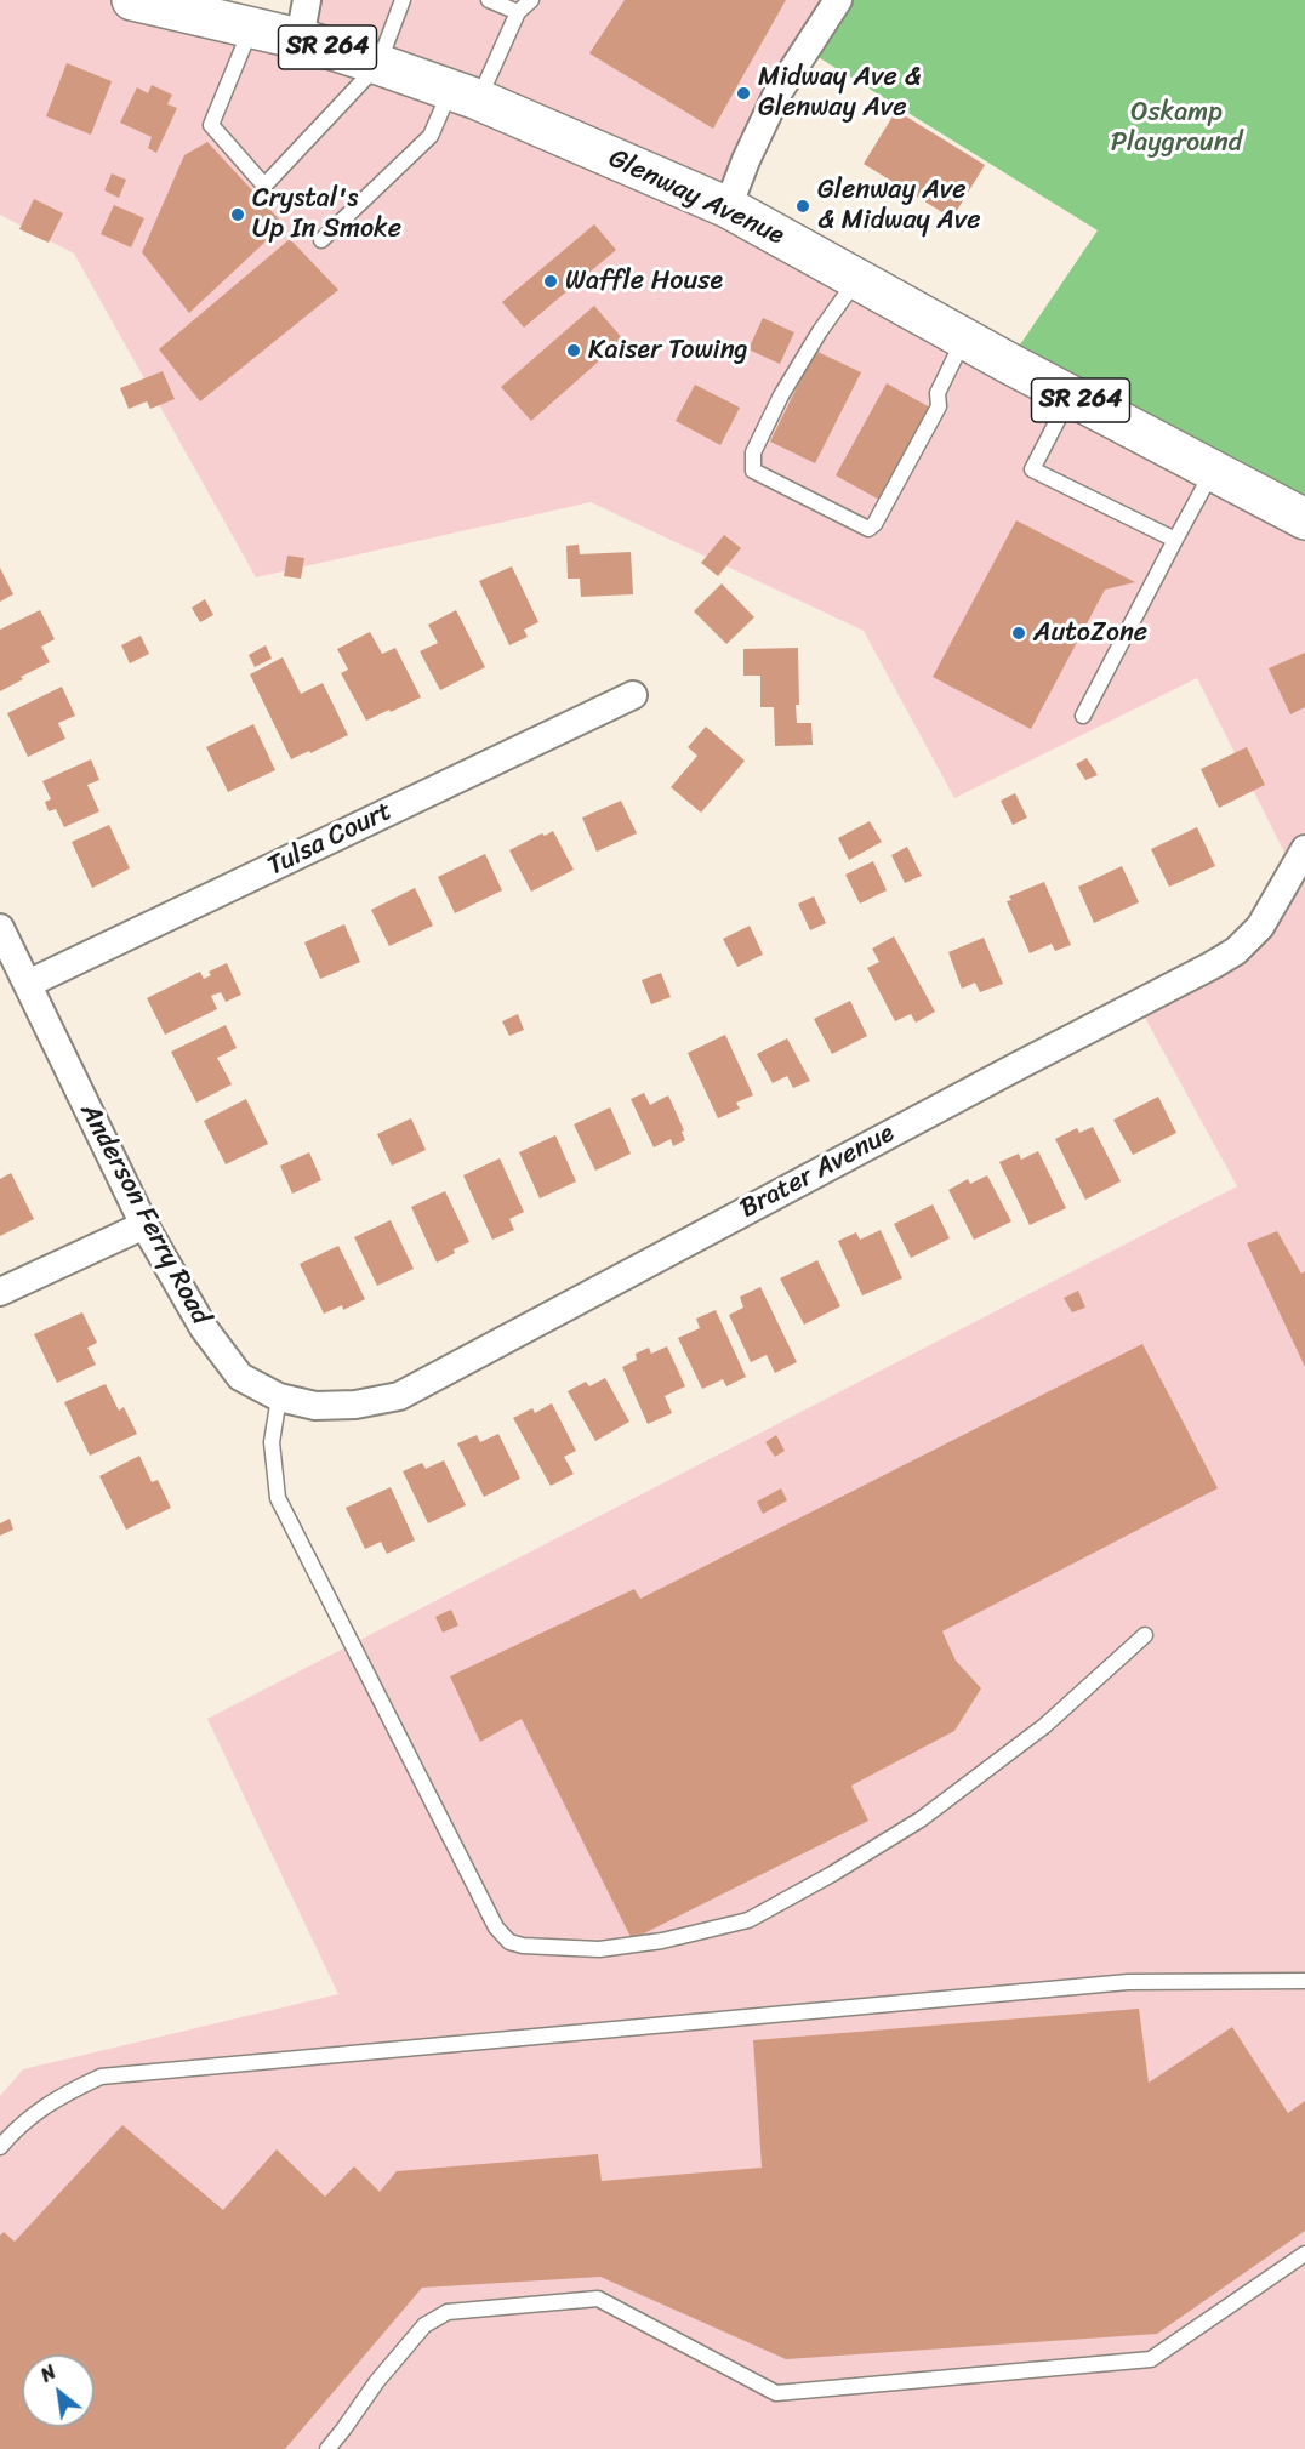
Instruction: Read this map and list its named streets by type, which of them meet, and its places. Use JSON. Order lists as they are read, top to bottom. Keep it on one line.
{"streets":{"main road":["SR 264","Glenway Avenue"],"street":["Tulsa Court","Brater Avenue","Anderson Ferry Road"]},"crossings":[["Tulsa Court","Anderson Ferry Road"],["Brater Avenue","Anderson Ferry Road"]],"parks":["Oskamp Playground"],"places":["Midway Ave & Glenway Ave","Glenway Ave & Midway Ave","Crystal's Up In Smoke","Waffle House","Kaiser Towing","AutoZone"],"north":"top left"}
